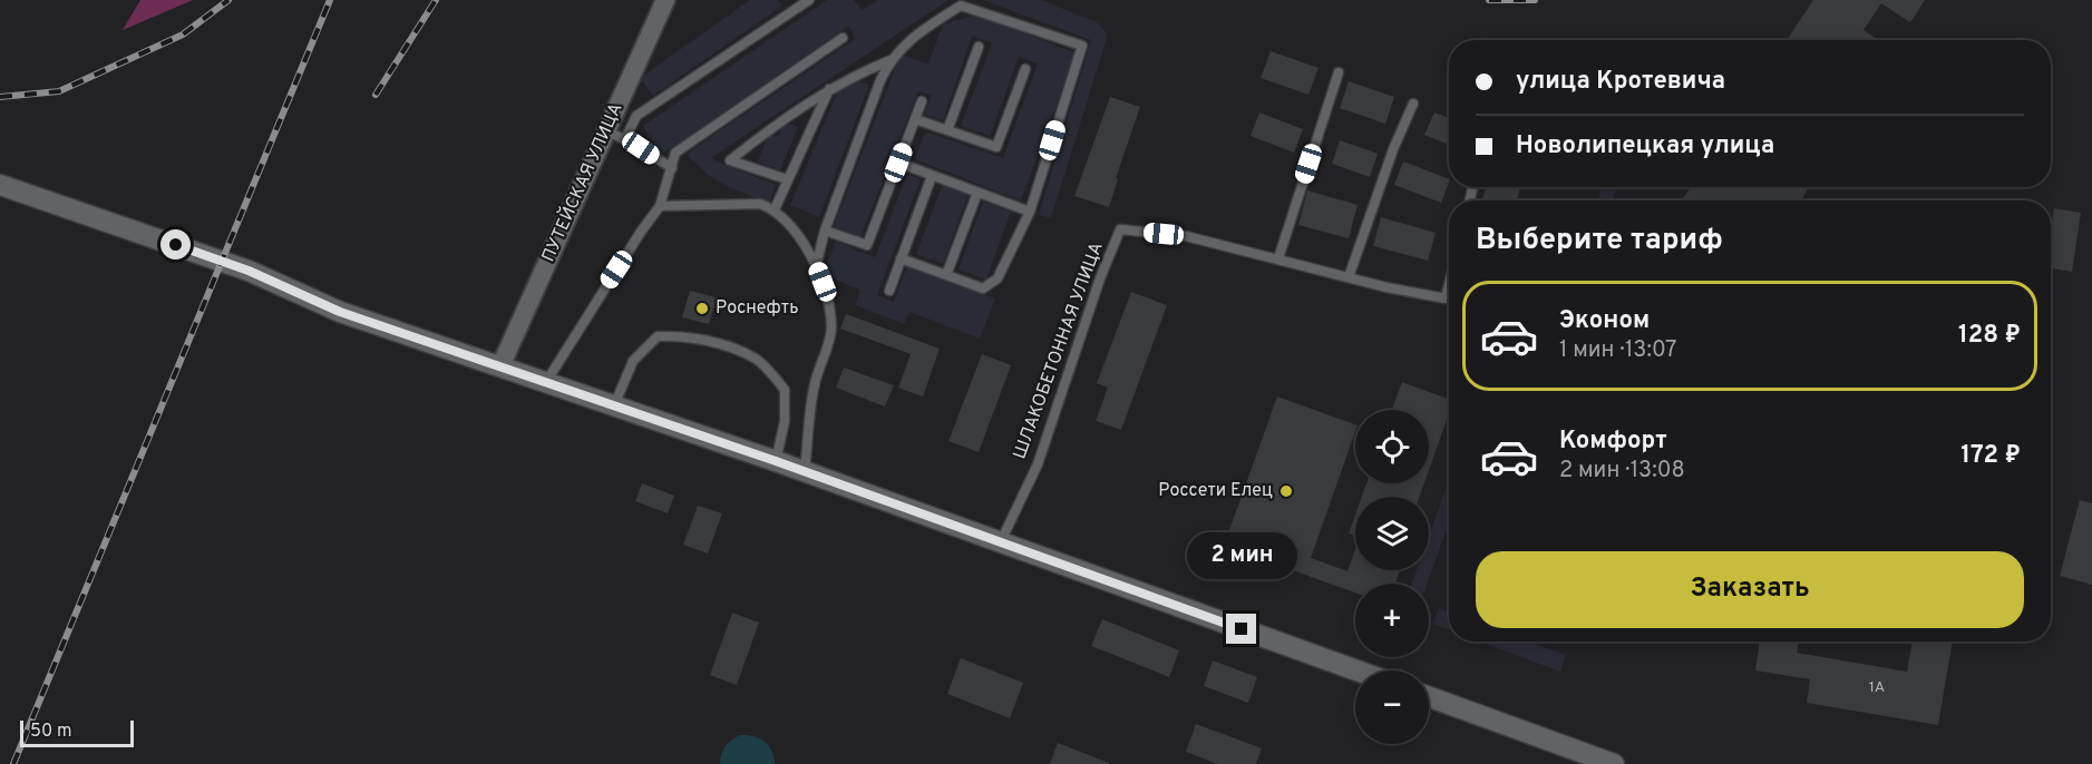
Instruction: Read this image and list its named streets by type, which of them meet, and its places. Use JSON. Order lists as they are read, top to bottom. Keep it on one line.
{"streets":{"street":["ПУТЕЙСКАЯ УЛИЦА"],"lane":["ШЛАКОБЕТОННАЯ УЛИЦА"]},"places":["Роснефть","Россети Елец"],"house_numbers":["1А"],"scale_bar":"50 m","page":{"banner":["улица Кротевича","Новолипецкая улица"],"heading":"Выберите тариф","list":[{"name":"Эконом","note":"1 мин · 13:07","value":"128 ₽"},{"name":"Комфорт","note":"2 мин · 13:08","value":"172 ₽"}],"map_buttons":["+","−"],"bubble":"2 мин","buttons":"Заказать","scale":"50 m"}}
